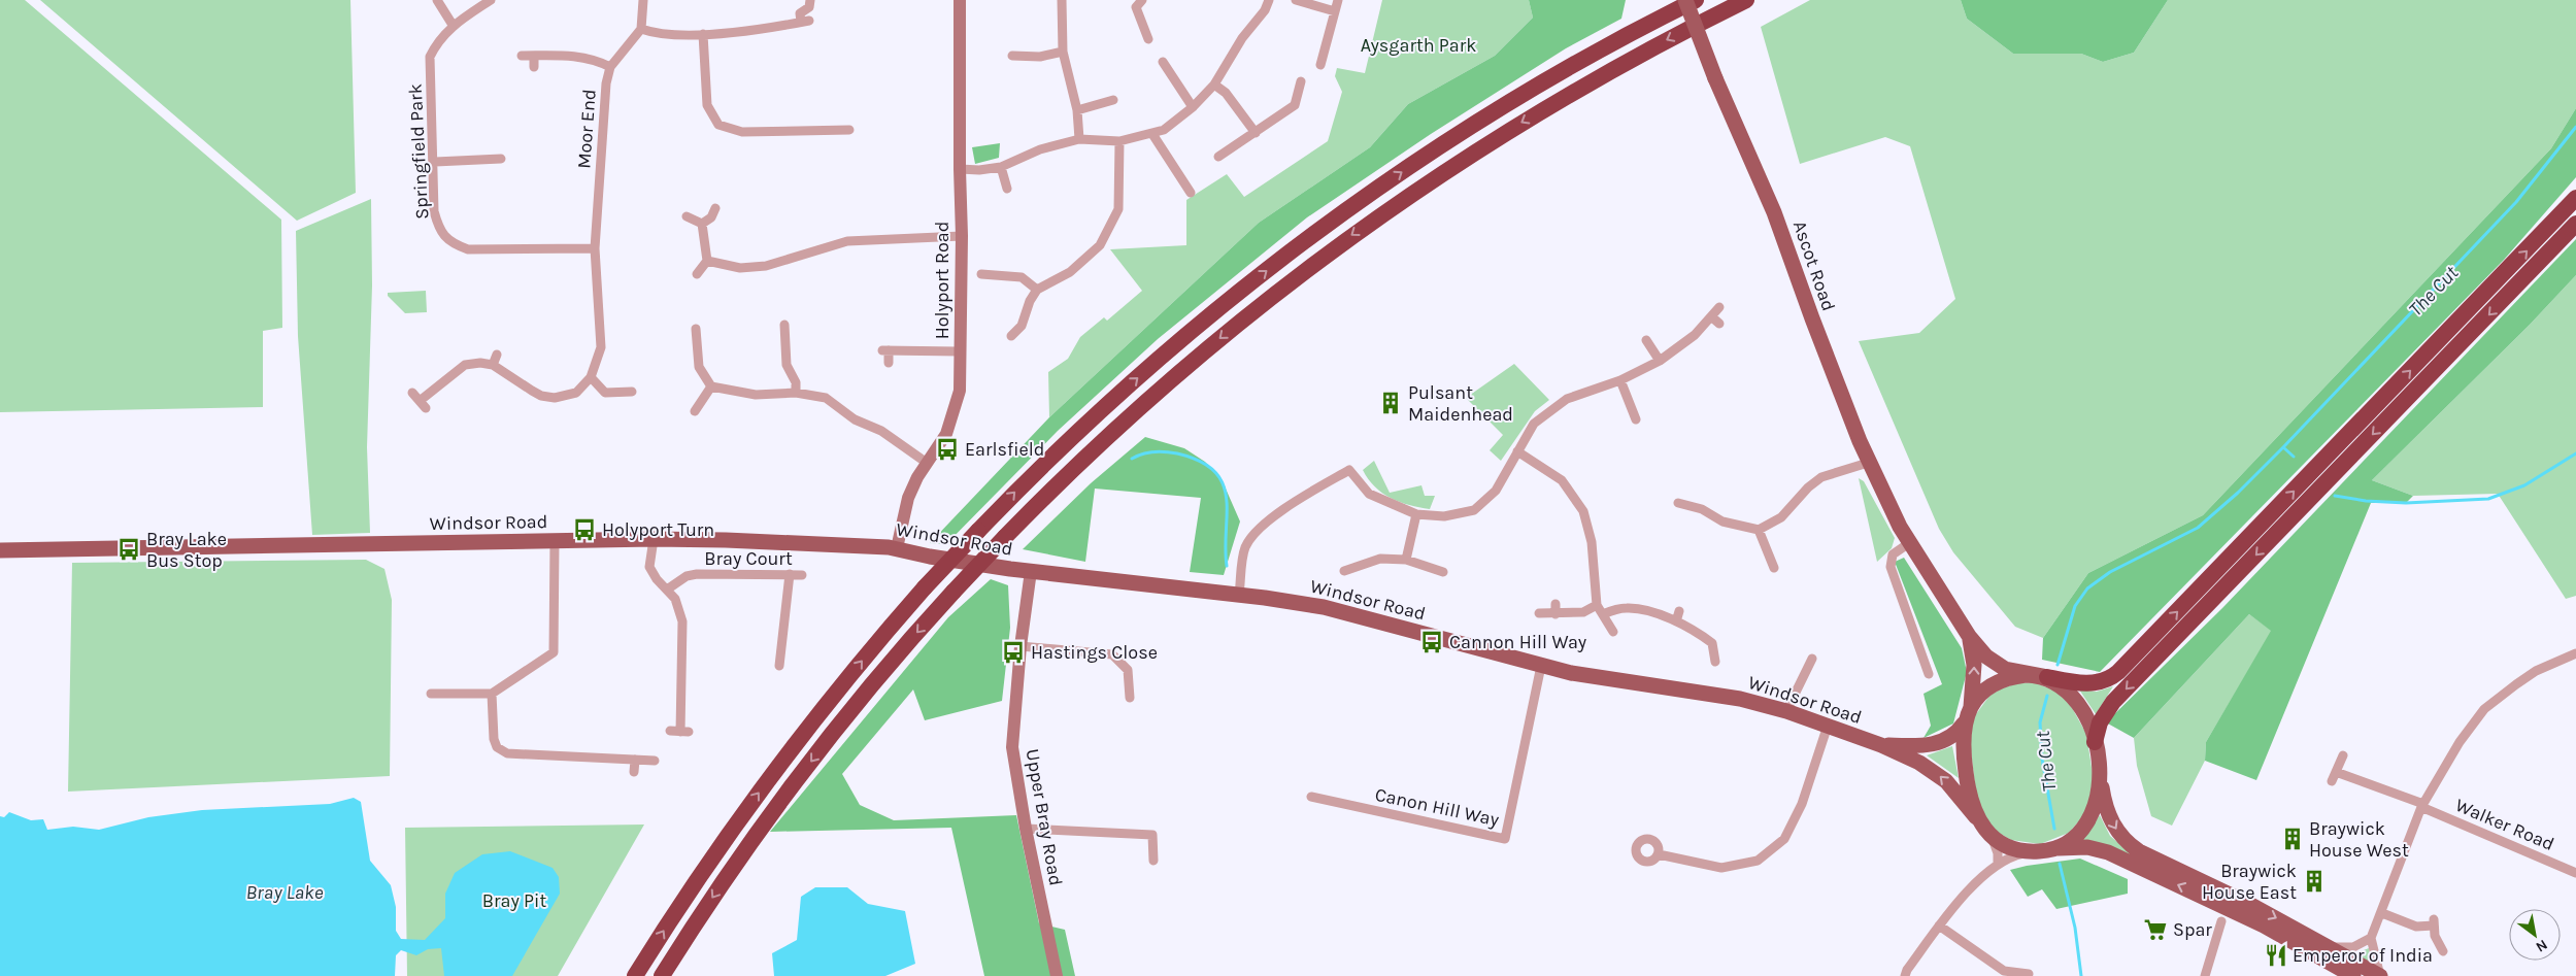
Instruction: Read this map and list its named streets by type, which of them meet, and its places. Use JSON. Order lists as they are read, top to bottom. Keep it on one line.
{"streets":{"main road":["Ascot Road","Windsor Road"],"street":["Moor End","Springfield Park","Holyport Road","Bray Court","Canon Hill Way","Upper Bray Road","Walker Road"]},"crossings":[["Moor End","Springfield Park"],["Ascot Road","Windsor Road"],["Holyport Road","Windsor Road"],["Windsor Road","Canon Hill Way"],["Windsor Road","Upper Bray Road"]],"water":["The Cut","Bray Lake"],"parks":["Aysgarth Park","Bray Pit"],"places":{"building":["Pulsant Maidenhead","Braywick House West","Braywick House East"],"bus stop":["Earlsfield","Holyport Turn","Bray Lake Bus Stop","Cannon Hill Way","Hastings Close"],"supermarket":["Spar"],"restaurant":["Emperor of India"]},"north":"bottom right"}
